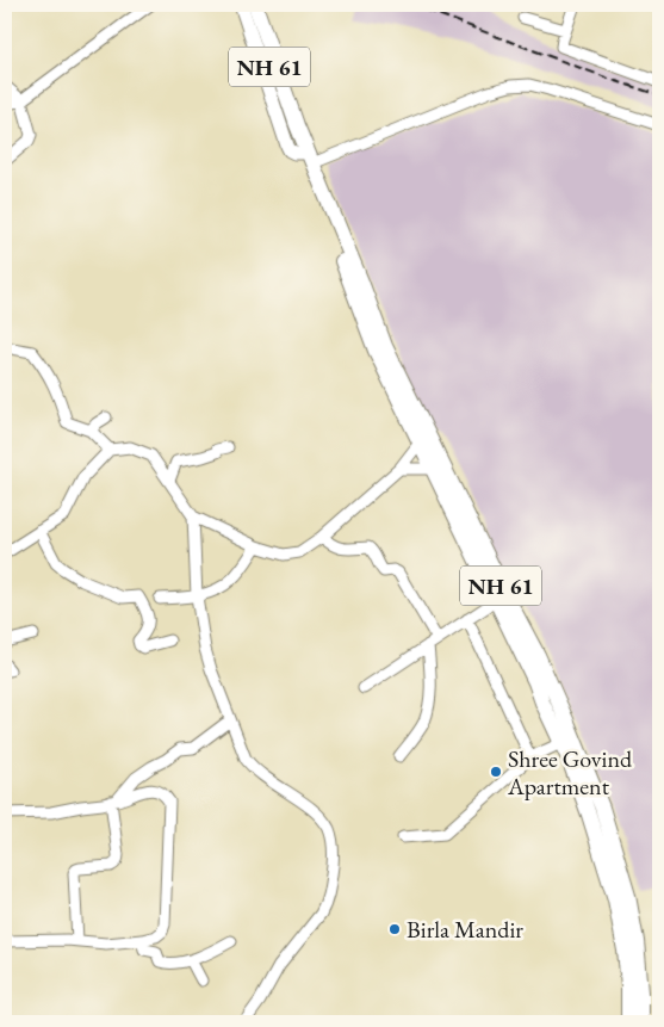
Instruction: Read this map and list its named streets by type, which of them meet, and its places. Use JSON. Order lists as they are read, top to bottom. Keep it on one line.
{"streets":{"highway":["NH 61"]},"places":["Shree Govind Apartment","Birla Mandir"]}
